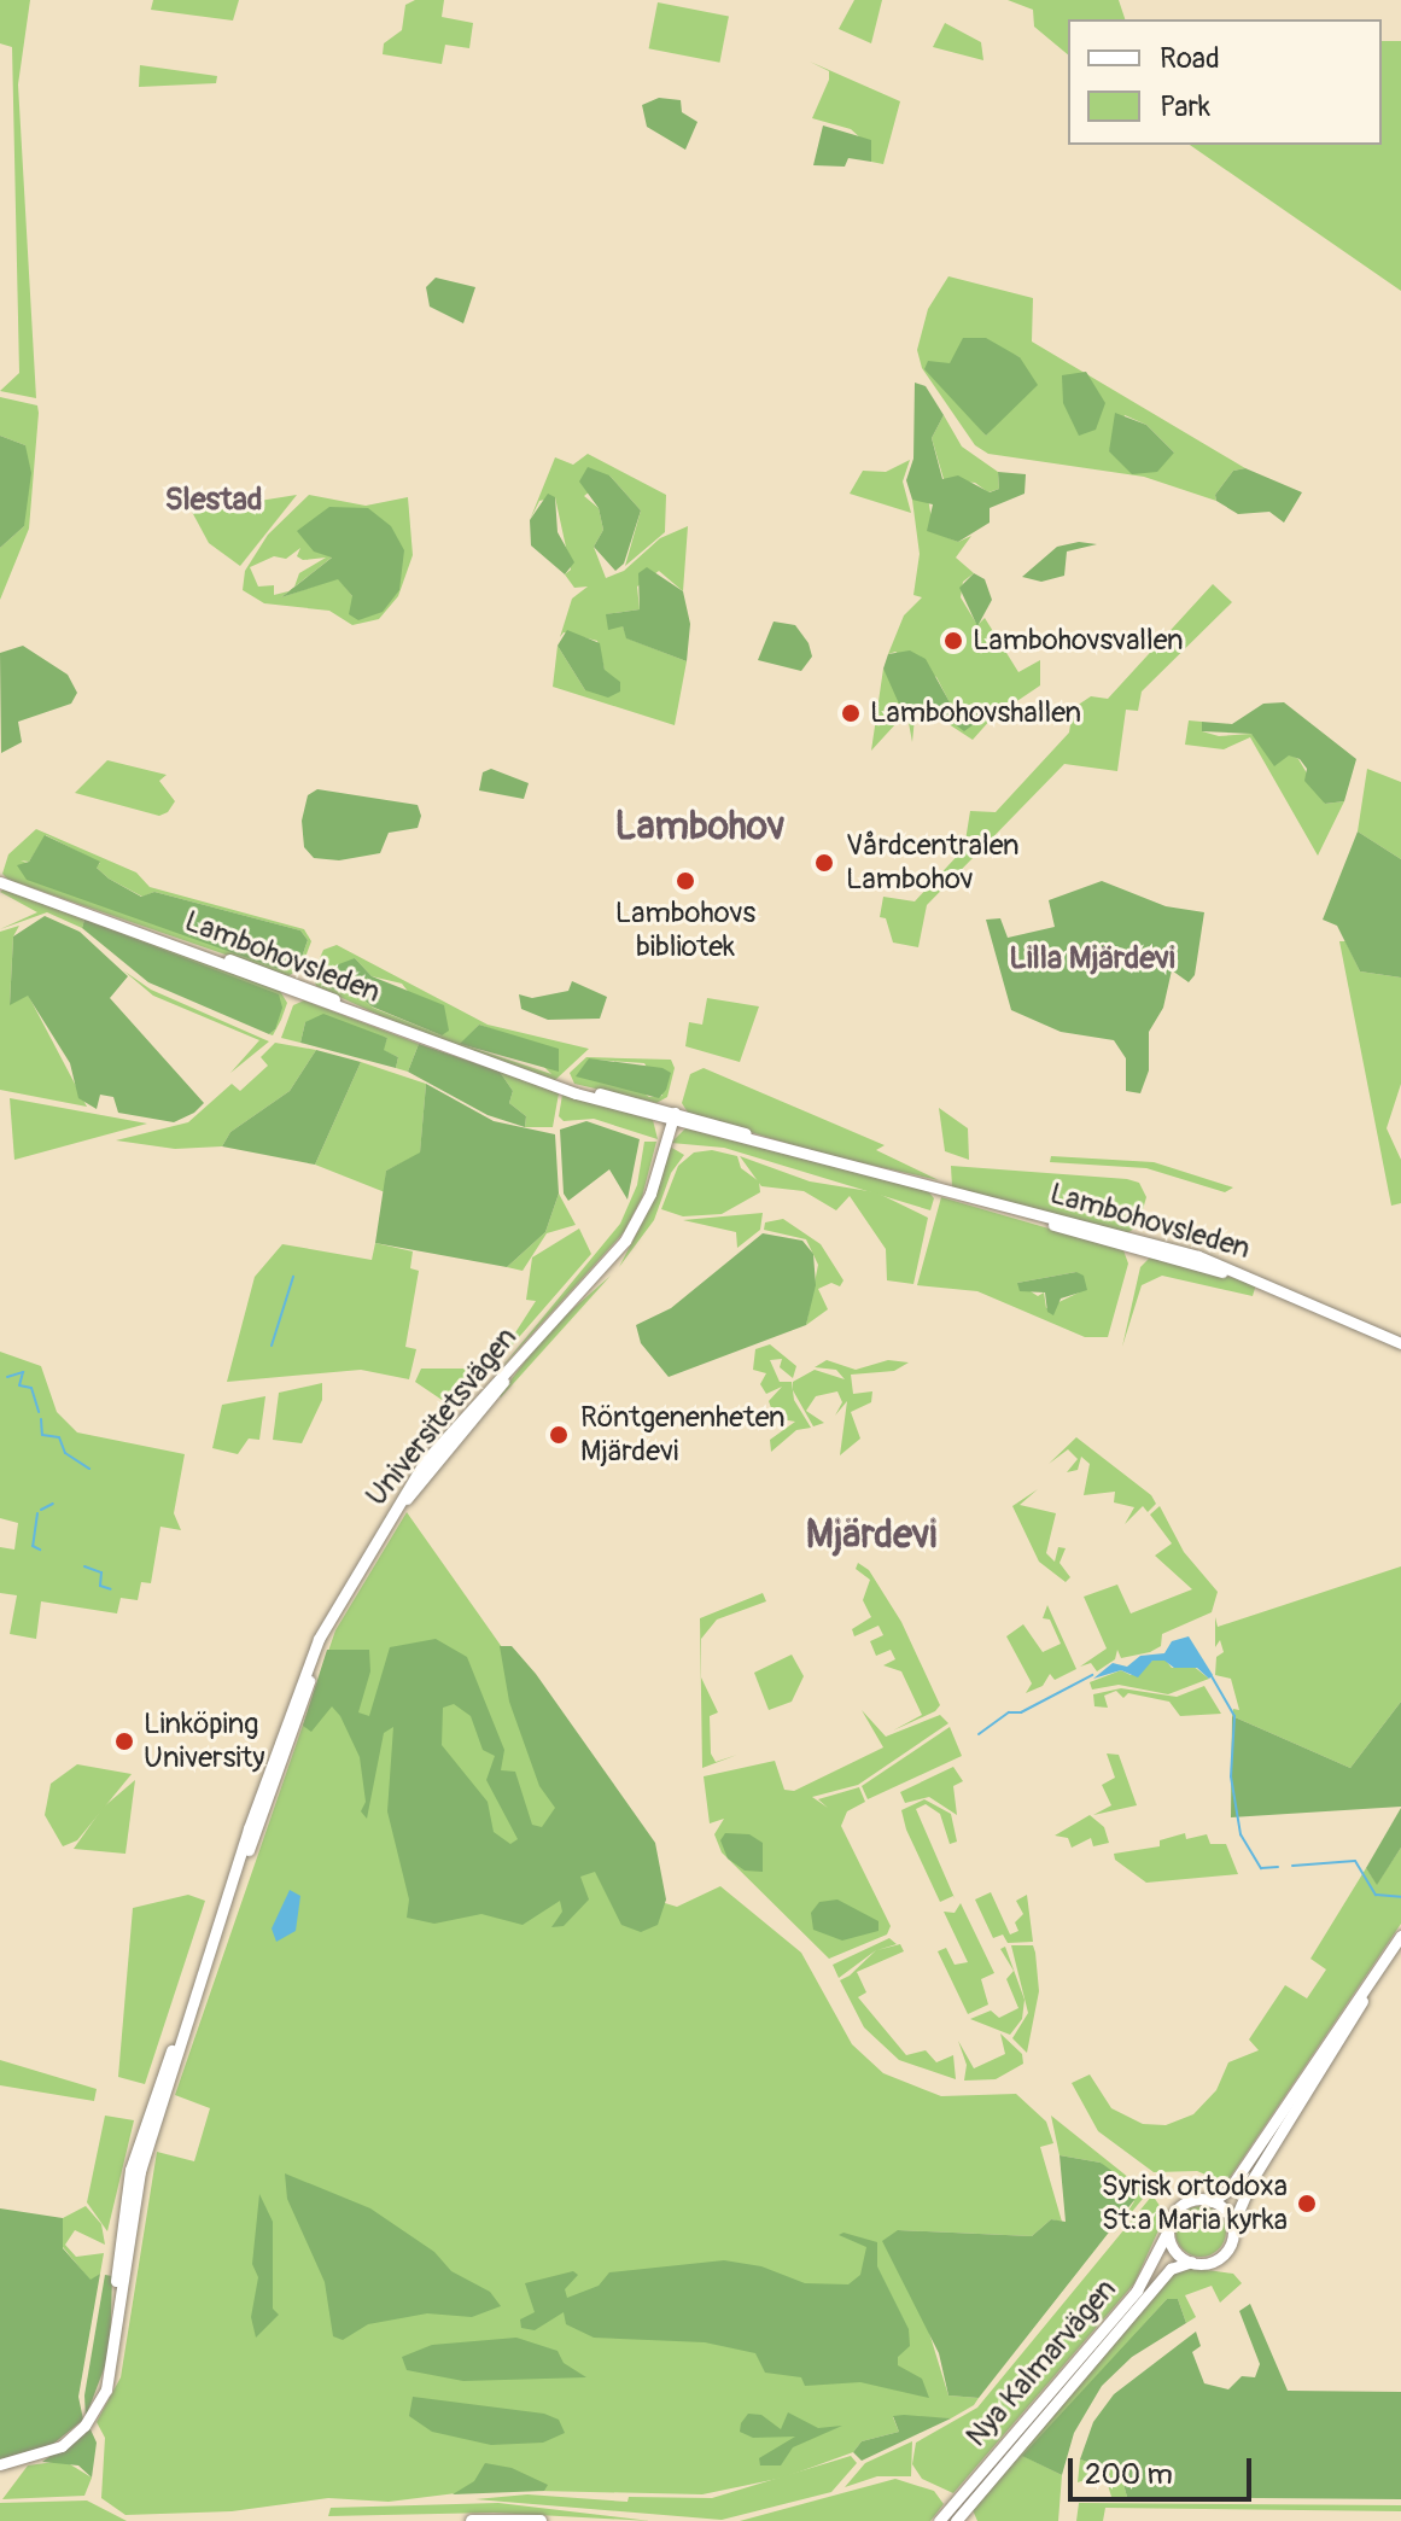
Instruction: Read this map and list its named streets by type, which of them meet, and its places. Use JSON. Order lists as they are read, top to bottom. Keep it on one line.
{"streets":{"main road":["Lambohovsleden","Universitetsvägen","Nya Kalmarvägen"]},"crossings":[["Lambohovsleden","Universitetsvägen"]],"districts":["Slestad","Lambohov","Lilla Mjärdevi","Mjärdevi"],"places":["Lambohovsvallen","Lambohovshallen","Vårdcentralen Lambohov","Lambohovs bibliotek","Röntgenenheten Mjärdevi","Linköping University","Syrisk ortodoxa St:a Maria kyrka"],"legend":["Road","Park"],"scale_bar":"200 m"}
